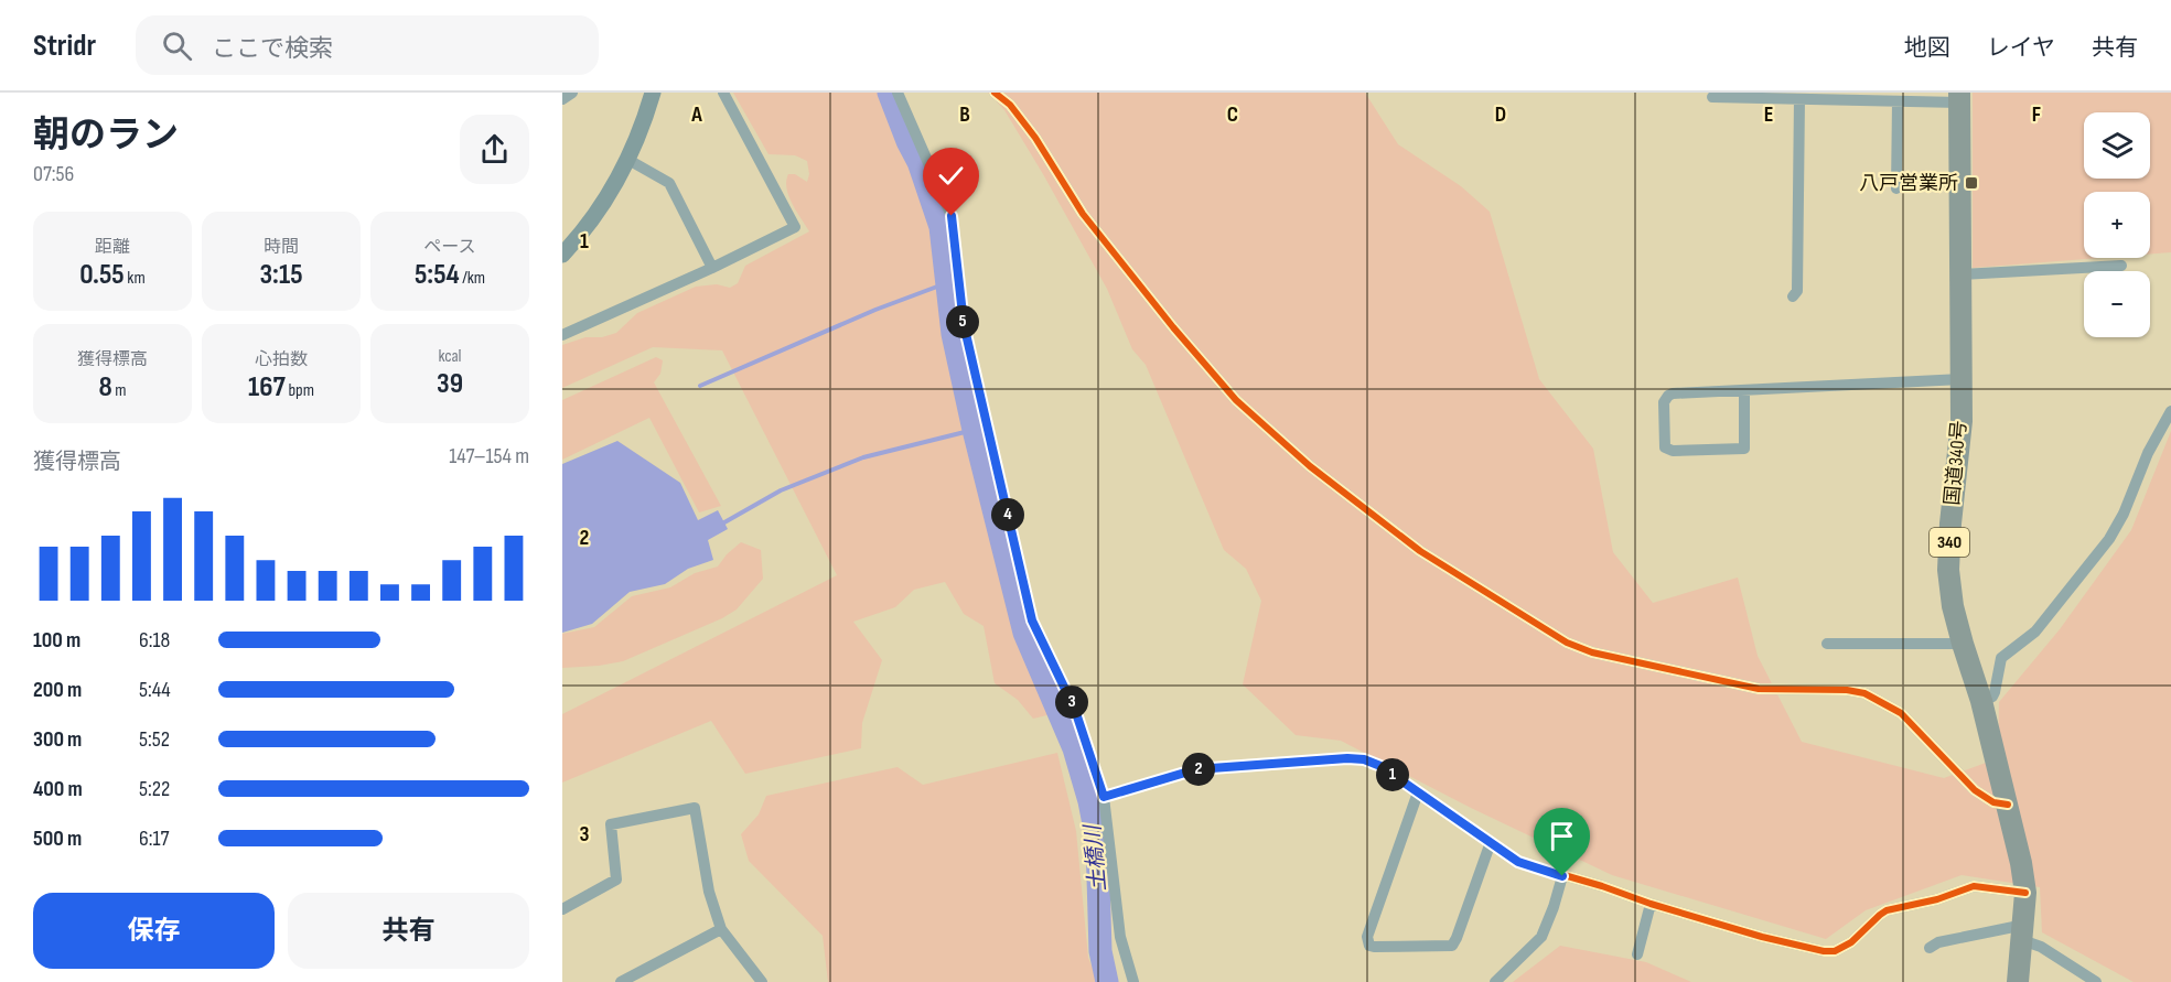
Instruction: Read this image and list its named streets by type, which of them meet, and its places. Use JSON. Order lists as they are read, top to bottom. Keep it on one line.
{"streets":{"highway":["国道340号","340"]},"water":["土橋川"],"places":{"transit":["八戸営業所"]},"page":{"header":"Stridr","search":"ここで検索","nav":["地図","レイヤ","共有"],"heading":["朝のラン","07:56"],"map_buttons":["+","−"],"stats":[["距離","0.55 km"],["時間","3:15"],["ペース","5:54 /km"],["獲得標高","8 m"],["心拍数","167 bpm"],["kcal","39"]],"pins":["5","4","3","2","1"],"chart":["獲得標高","147–154 m"],"list":[{"name":"100 m","note":"6:18"},{"name":"200 m","note":"5:44"},{"name":"300 m","note":"5:52"},{"name":"400 m","note":"5:22"},{"name":"500 m","note":"6:17"}],"buttons":["保存","共有"]},"grid":{"columns":["A","B","C","D","E","F"],"rows":["1","2","3"]}}
